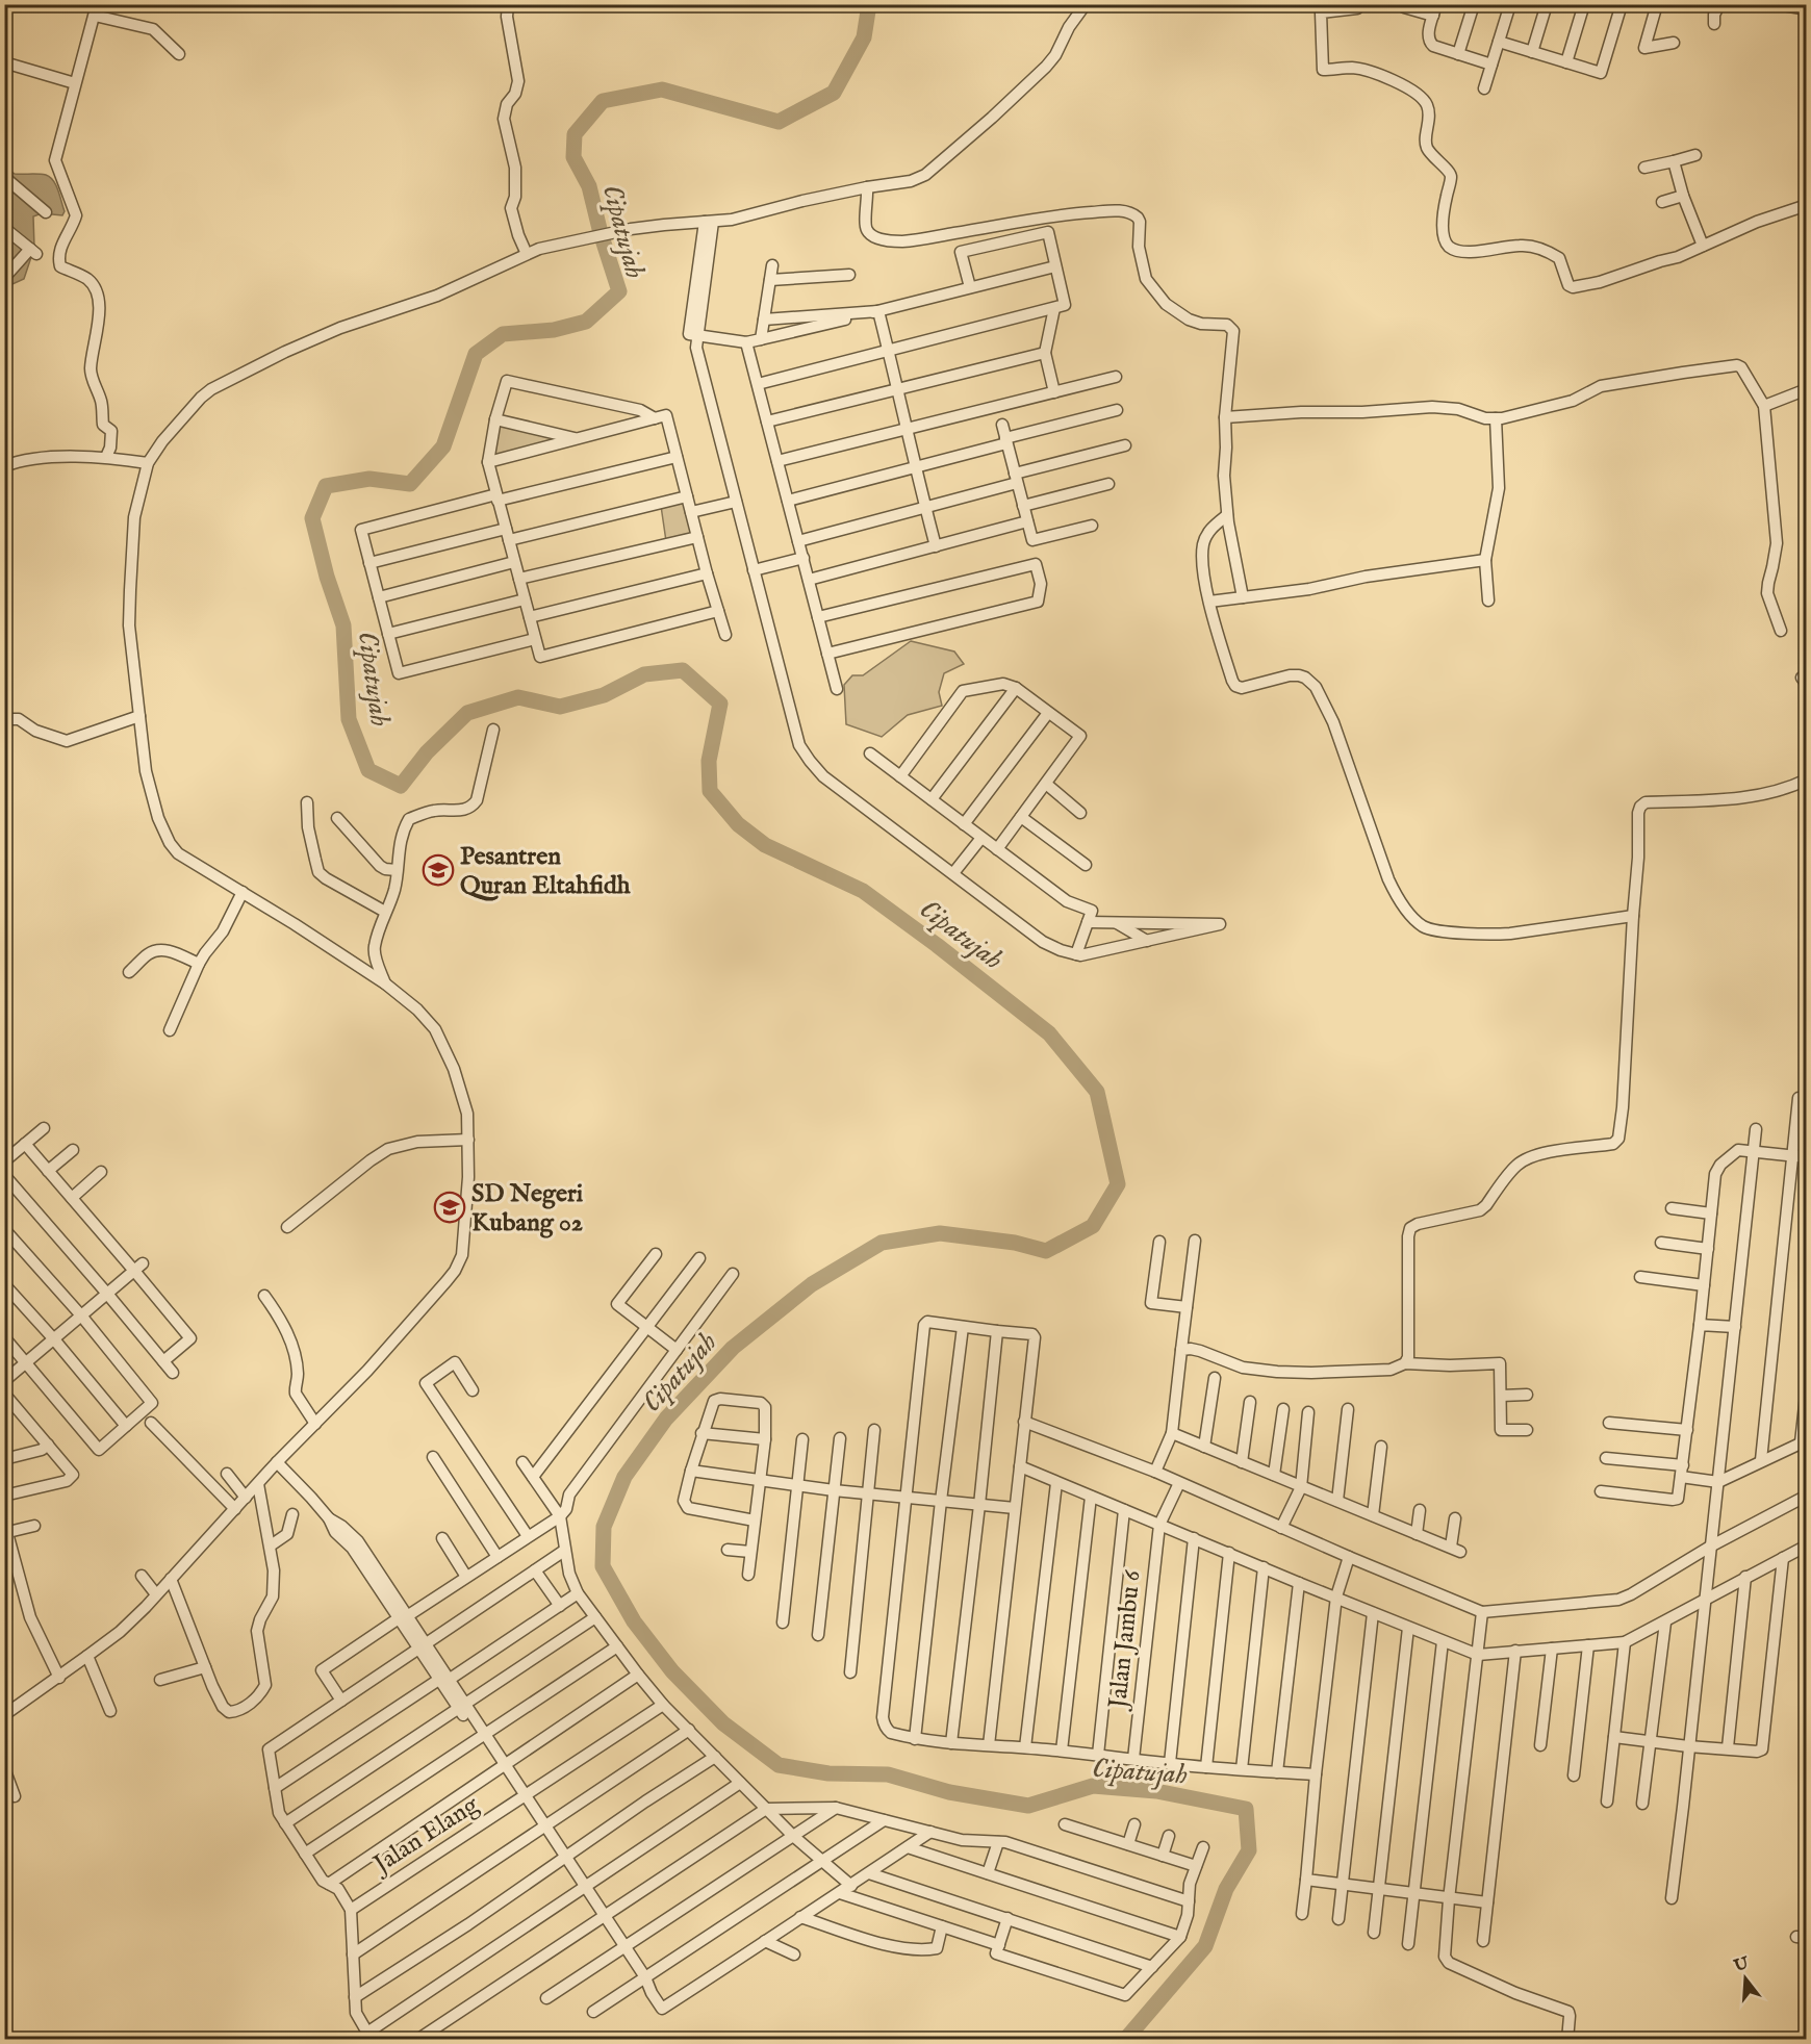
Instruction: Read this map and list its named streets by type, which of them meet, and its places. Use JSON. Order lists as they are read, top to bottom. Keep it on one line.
{"streets":{"street":["Jalan Jambu 6","Jalan Elang"]},"water":["Cipatujah"],"places":{"school or university":["Pesantren Quran Eltahfidh","SD Negeri Kubang 02"]},"north":"top"}
